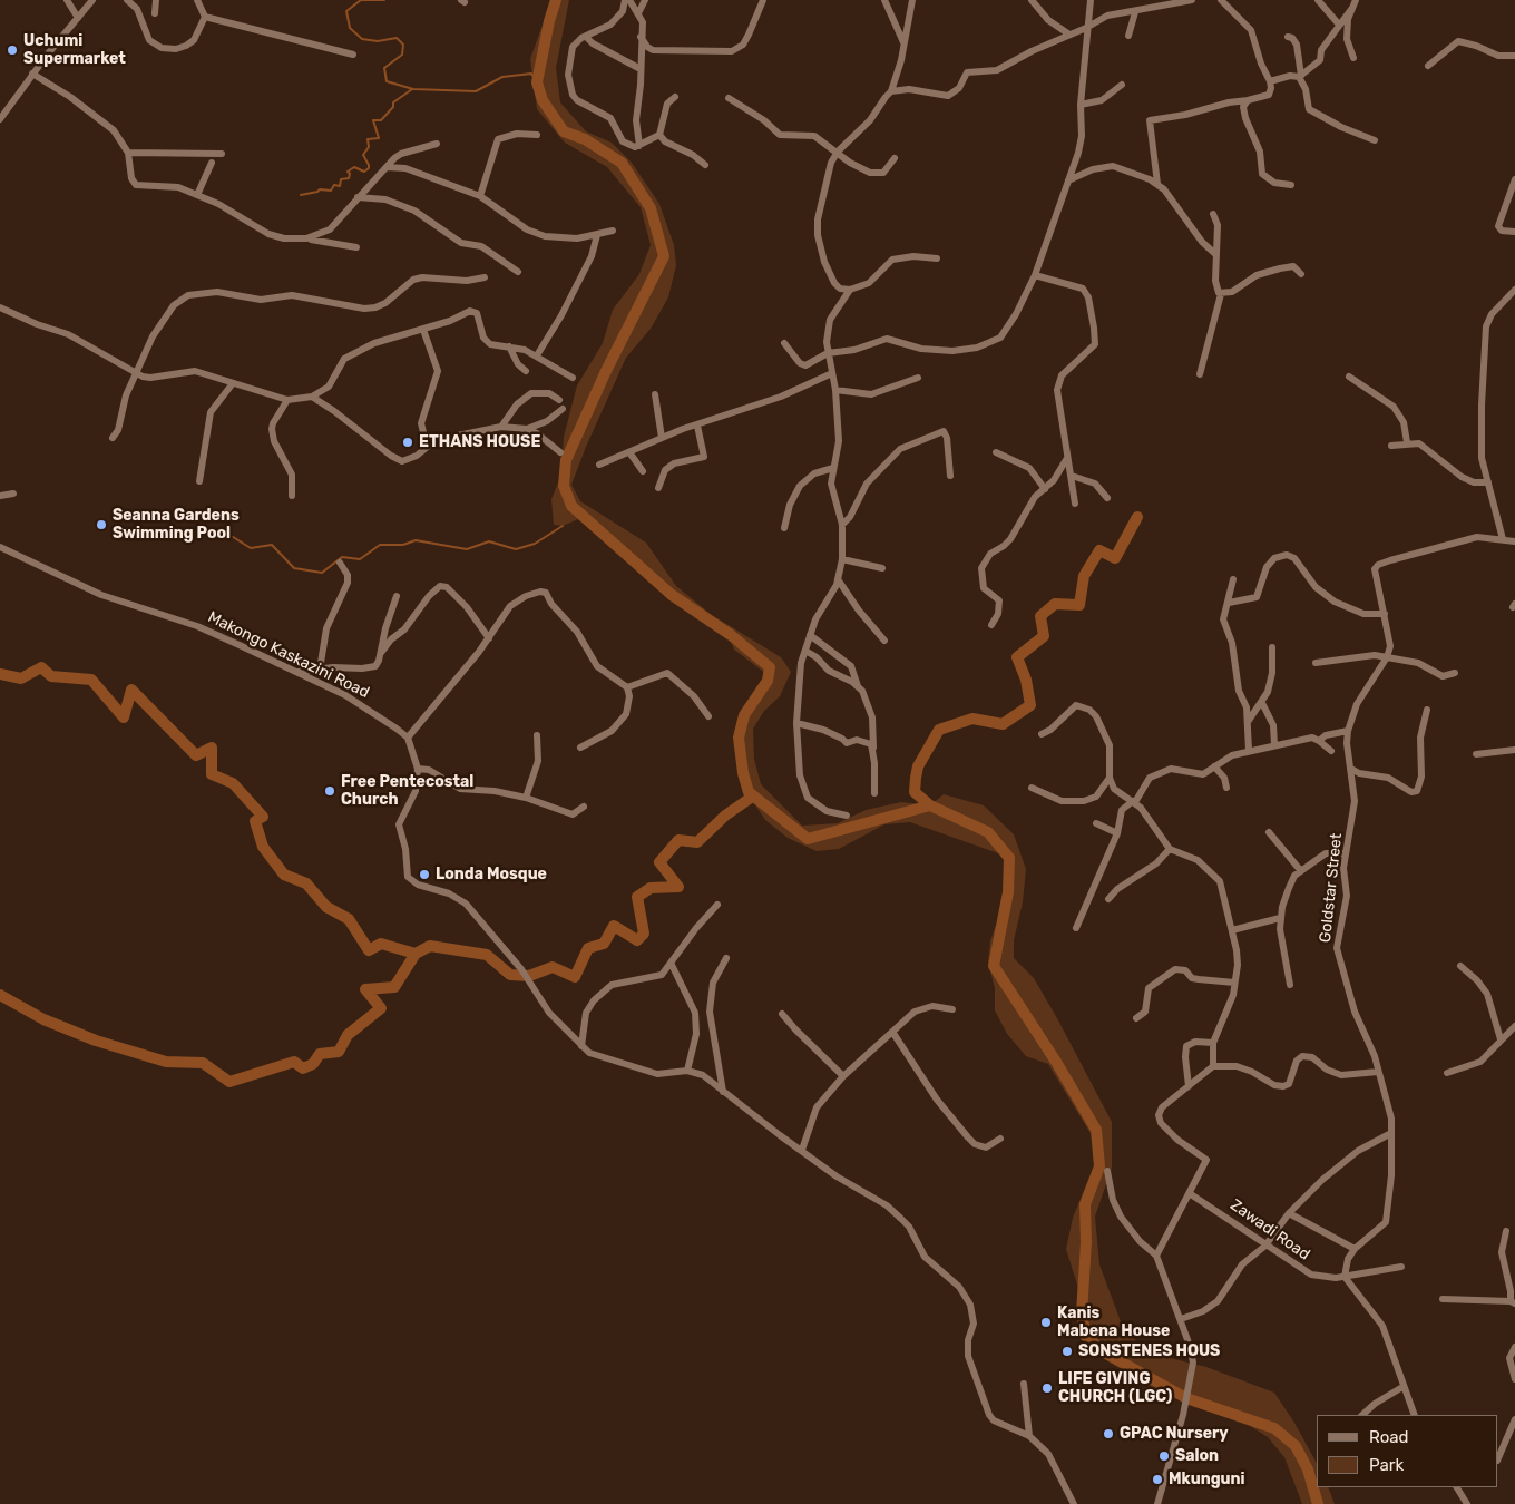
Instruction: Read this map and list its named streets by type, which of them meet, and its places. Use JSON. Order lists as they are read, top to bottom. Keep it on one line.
{"streets":{"street":["Makongo Kaskazini Road","Goldstar Street","Zawadi Road"]},"crossings":[["Goldstar Street","Zawadi Road"]],"places":["Uchumi Supermarket","ETHANS HOUSE","Seanna Gardens Swimming Pool","Free Pentecostal Church","Londa Mosque","Kanis Mabena House","SONSTENES HOUS","LIFE GIVING CHURCH (LGC)","GPAC Nursery","Salon","Mkunguni"],"legend":["Road","Park"]}
